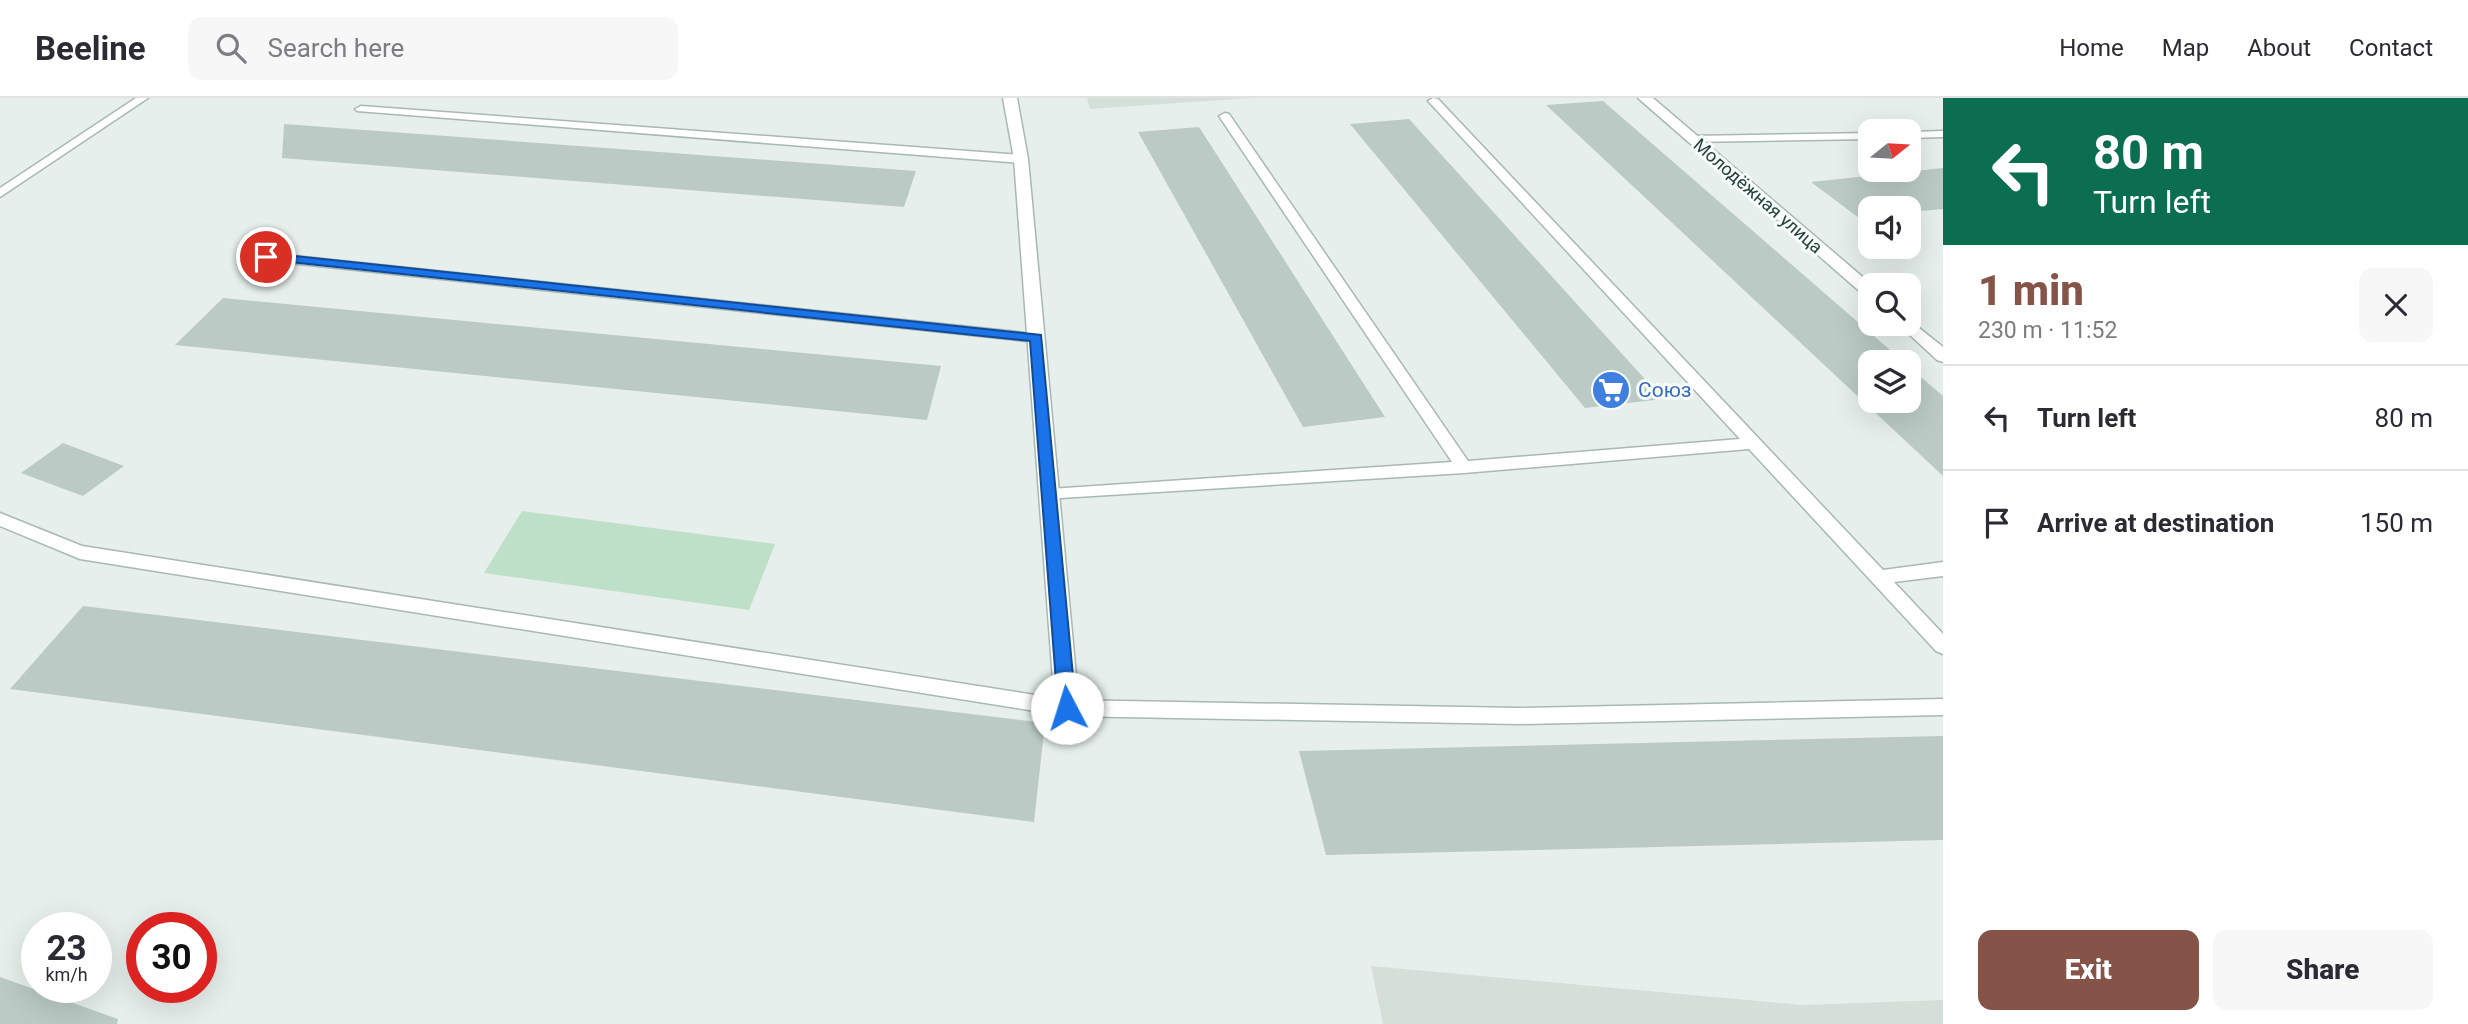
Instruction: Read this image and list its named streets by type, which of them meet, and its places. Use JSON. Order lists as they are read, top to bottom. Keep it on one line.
{"streets":{"street":["Молодёжная улица"]},"places":{"supermarket":["Союз"]},"north":"right","page":{"header":"Beeline","search":"Search here","nav":["Home","Map","About","Contact"],"turn":["80 m","Turn left"],"heading":["1 min","230 m · 11:52"],"list":[{"name":"Turn left","value":"80 m"},{"name":"Arrive at destination","value":"150 m"}],"speed":"23 km/h","limit":"30","buttons":["Exit","Share"]}}
